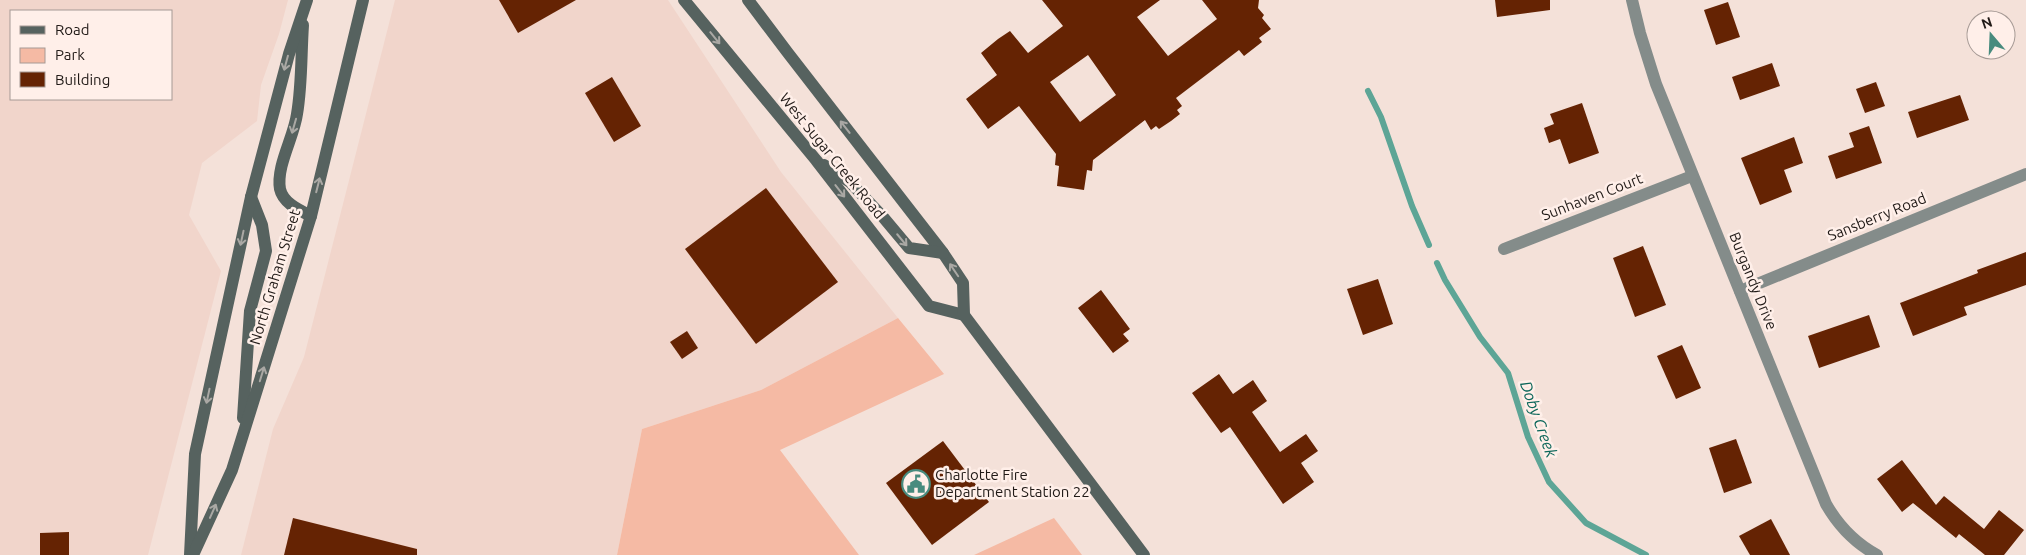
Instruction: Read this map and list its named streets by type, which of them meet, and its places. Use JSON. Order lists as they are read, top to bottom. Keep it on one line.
{"streets":{"main road":["West Sugar Creek Road","North Graham Street"],"street":["Sunhaven Court","Sansberry Road","Burgandy Drive"]},"crossings":[["Sunhaven Court","Burgandy Drive"],["Sansberry Road","Burgandy Drive"]],"water":["Doby Creek"],"places":{"public building":["Charlotte Fire Department Station 22"]},"legend":["Road","Park","Building"],"north":"top"}
